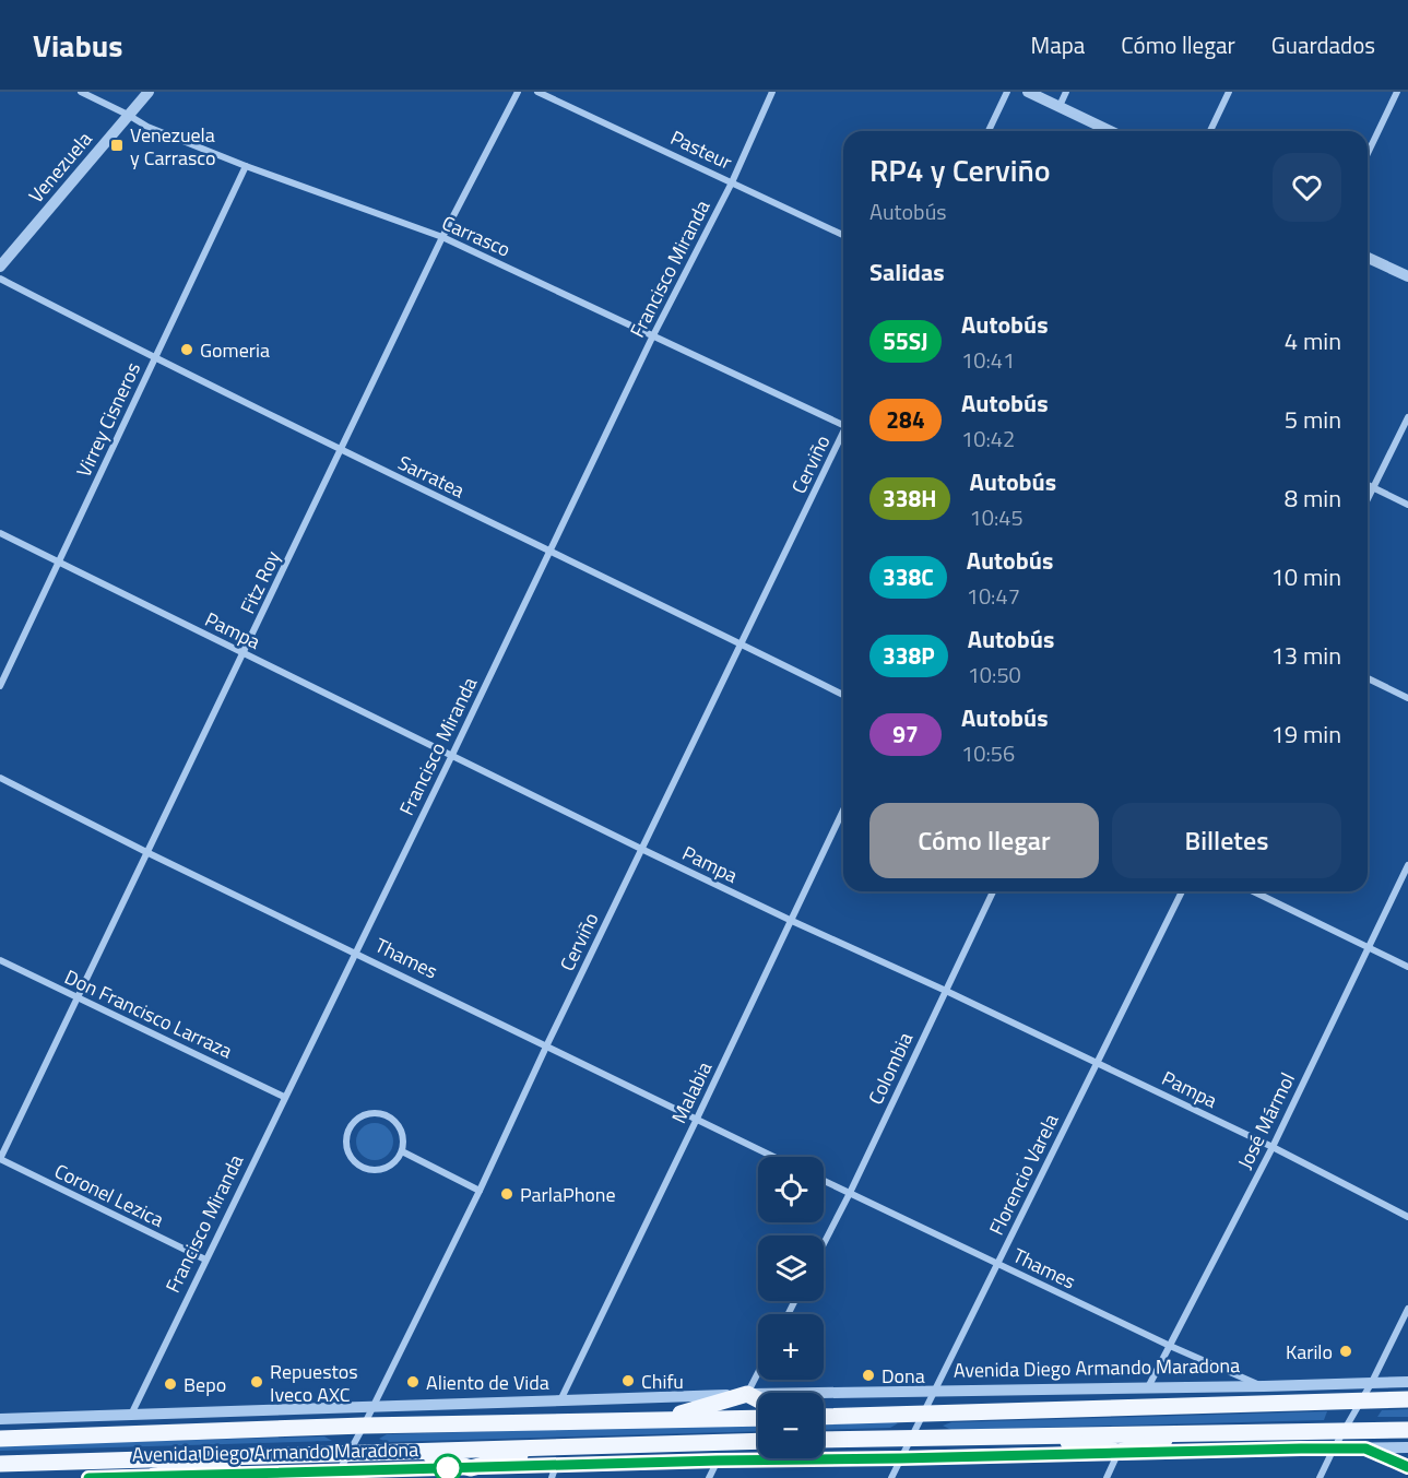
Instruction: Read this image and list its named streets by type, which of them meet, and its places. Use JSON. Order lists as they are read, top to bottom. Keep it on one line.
{"streets":{"main road":["Avenida Diego Armando Maradona"],"street":["Pasteur","Venezuela","Carrasco","Francisco Miranda","Virrey Cisneros","Cerviño","Sarratea","Fitz Roy","Pampa","Thames","Don Francisco Larraza","Colombia","Malabia","José Mármol","Florencio Varela","Coronel Lezica"]},"crossings":[["Pasteur","Francisco Miranda"],["Venezuela","Carrasco"],["Carrasco","Francisco Miranda"],["Carrasco","Virrey Cisneros"],["Carrasco","Fitz Roy"],["Francisco Miranda","Sarratea"],["Francisco Miranda","Pampa"],["Francisco Miranda","Thames"],["Francisco Miranda","Don Francisco Larraza"],["Francisco Miranda","Coronel Lezica"],["Francisco Miranda","Avenida Diego Armando Maradona"],["Virrey Cisneros","Sarratea"],["Virrey Cisneros","Pampa"],["Cerviño","Sarratea"],["Cerviño","Pampa"],["Cerviño","Thames"],["Cerviño","Avenida Diego Armando Maradona"],["Sarratea","Fitz Roy"],["Fitz Roy","Pampa"],["Fitz Roy","Thames"],["Fitz Roy","Don Francisco Larraza"],["Fitz Roy","Coronel Lezica"],["Pampa","Colombia"],["Pampa","Malabia"],["Pampa","José Mármol"],["Pampa","Florencio Varela"],["Thames","Colombia"],["Thames","Malabia"],["Thames","José Mármol"],["Thames","Florencio Varela"],["Thames","Avenida Diego Armando Maradona"],["Malabia","Avenida Diego Armando Maradona"],["José Mármol","Avenida Diego Armando Maradona"],["Florencio Varela","Avenida Diego Armando Maradona"]],"places":{"transit":["Venezuela y Carrasco"],"other":["Gomeria","ParlaPhone","Karilo","Dona","Chifu","Repuestos Iveco AXC","Aliento de Vida","Bepo"]},"lines":["bus line 55SJ"],"page":{"header":"Viabus","nav":["Mapa","Cómo llegar","Guardados"],"heading":[["RP4 y Cerviño","Autobús"],"Salidas"],"list":[{"mark":"55SJ","name":"Autobús","note":"10:41","value":"4 min"},{"mark":"284","name":"Autobús","note":"10:42","value":"5 min"},{"mark":"338H","name":"Autobús","note":"10:45","value":"8 min"},{"mark":"338C","name":"Autobús","note":"10:47","value":"10 min"},{"mark":"338P","name":"Autobús","note":"10:50","value":"13 min"},{"mark":"97","name":"Autobús","note":"10:56","value":"19 min"}],"buttons":["Cómo llegar","Billetes"],"map_buttons":["+","−"]}}
